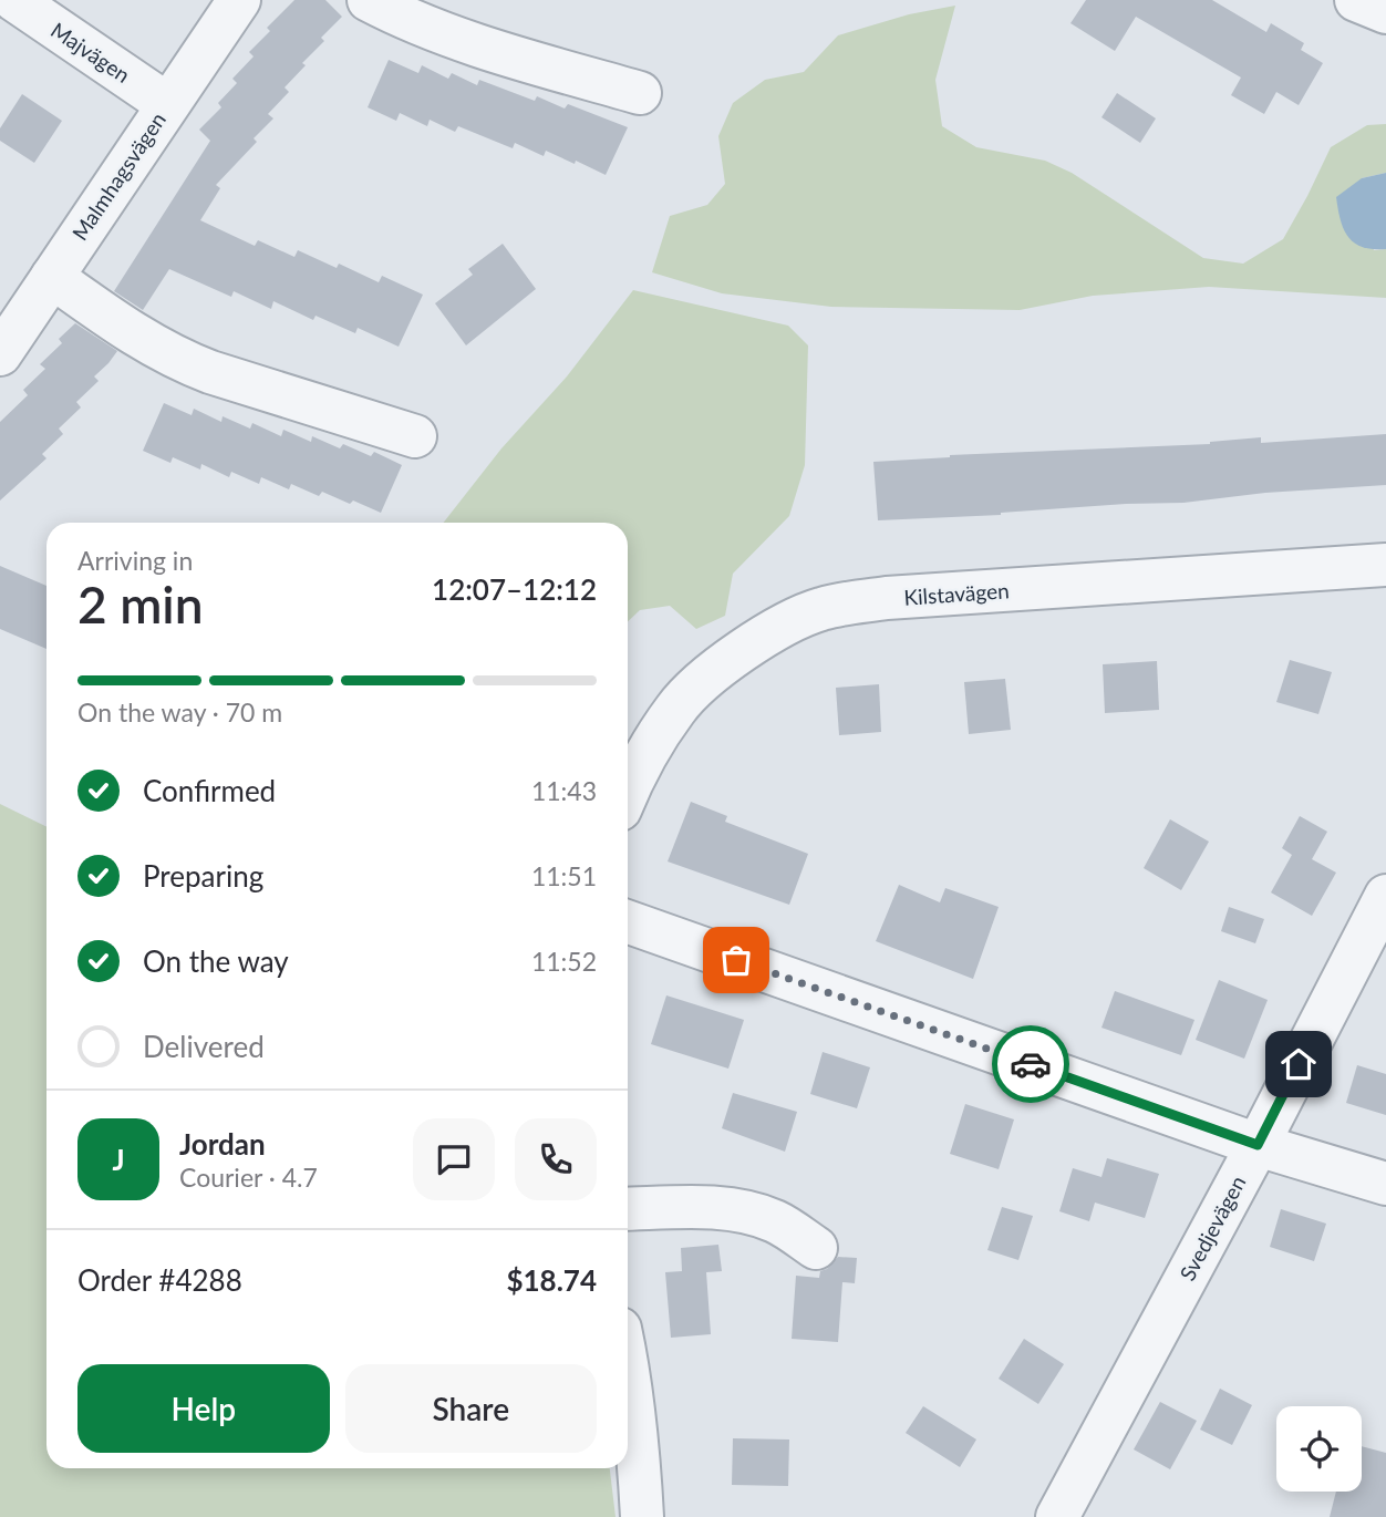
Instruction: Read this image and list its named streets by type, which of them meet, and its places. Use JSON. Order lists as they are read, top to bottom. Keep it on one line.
{"streets":{"street":["Majvägen","Malmhagsvägen","Kilstavägen","Svedjevägen"]},"crossings":[["Majvägen","Malmhagsvägen"]],"page":{"heading":["2 min","Arriving in","12:07–12:12"],"panel":["Jordan","Courier · 4.7","Order #4288","$18.74"],"bar":"On the way · 70 m","list":[["Confirmed","11:43"],["Preparing","11:51"],["On the way","11:52"],"Delivered"],"round":"J","buttons":["Help","Share"]}}
